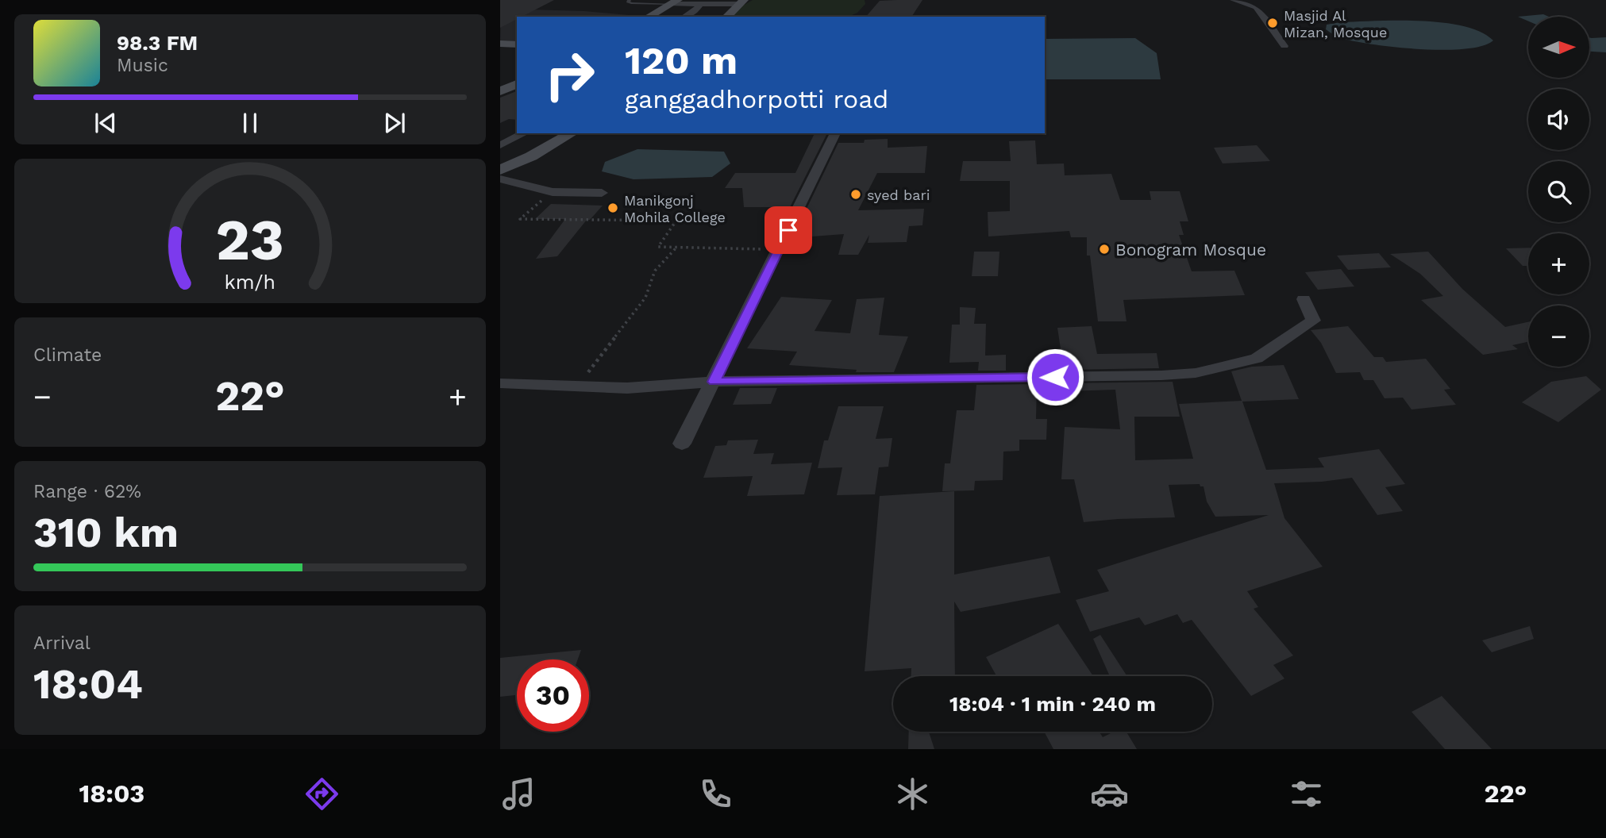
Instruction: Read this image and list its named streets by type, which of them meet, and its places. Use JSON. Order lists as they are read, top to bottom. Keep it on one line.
{"places":["Masjid Al Mizan, Mosque","syed bari","Manikgonj Mohila College","Bonogram Mosque"],"north":"right","page":{"map_buttons":["+","−"],"turn":["120 m","ganggadhorpotti road"],"song":["98.3 FM","Music"],"tile":["Climate",["Range · 62%","310 km"],["Arrival","18:04"]],"heat":["−","22°","+"],"limit":"30","trip":"18:04 · 1 min · 240 m","tabs":["18:03","22°"],"gauge":["23","km/h"]}}
